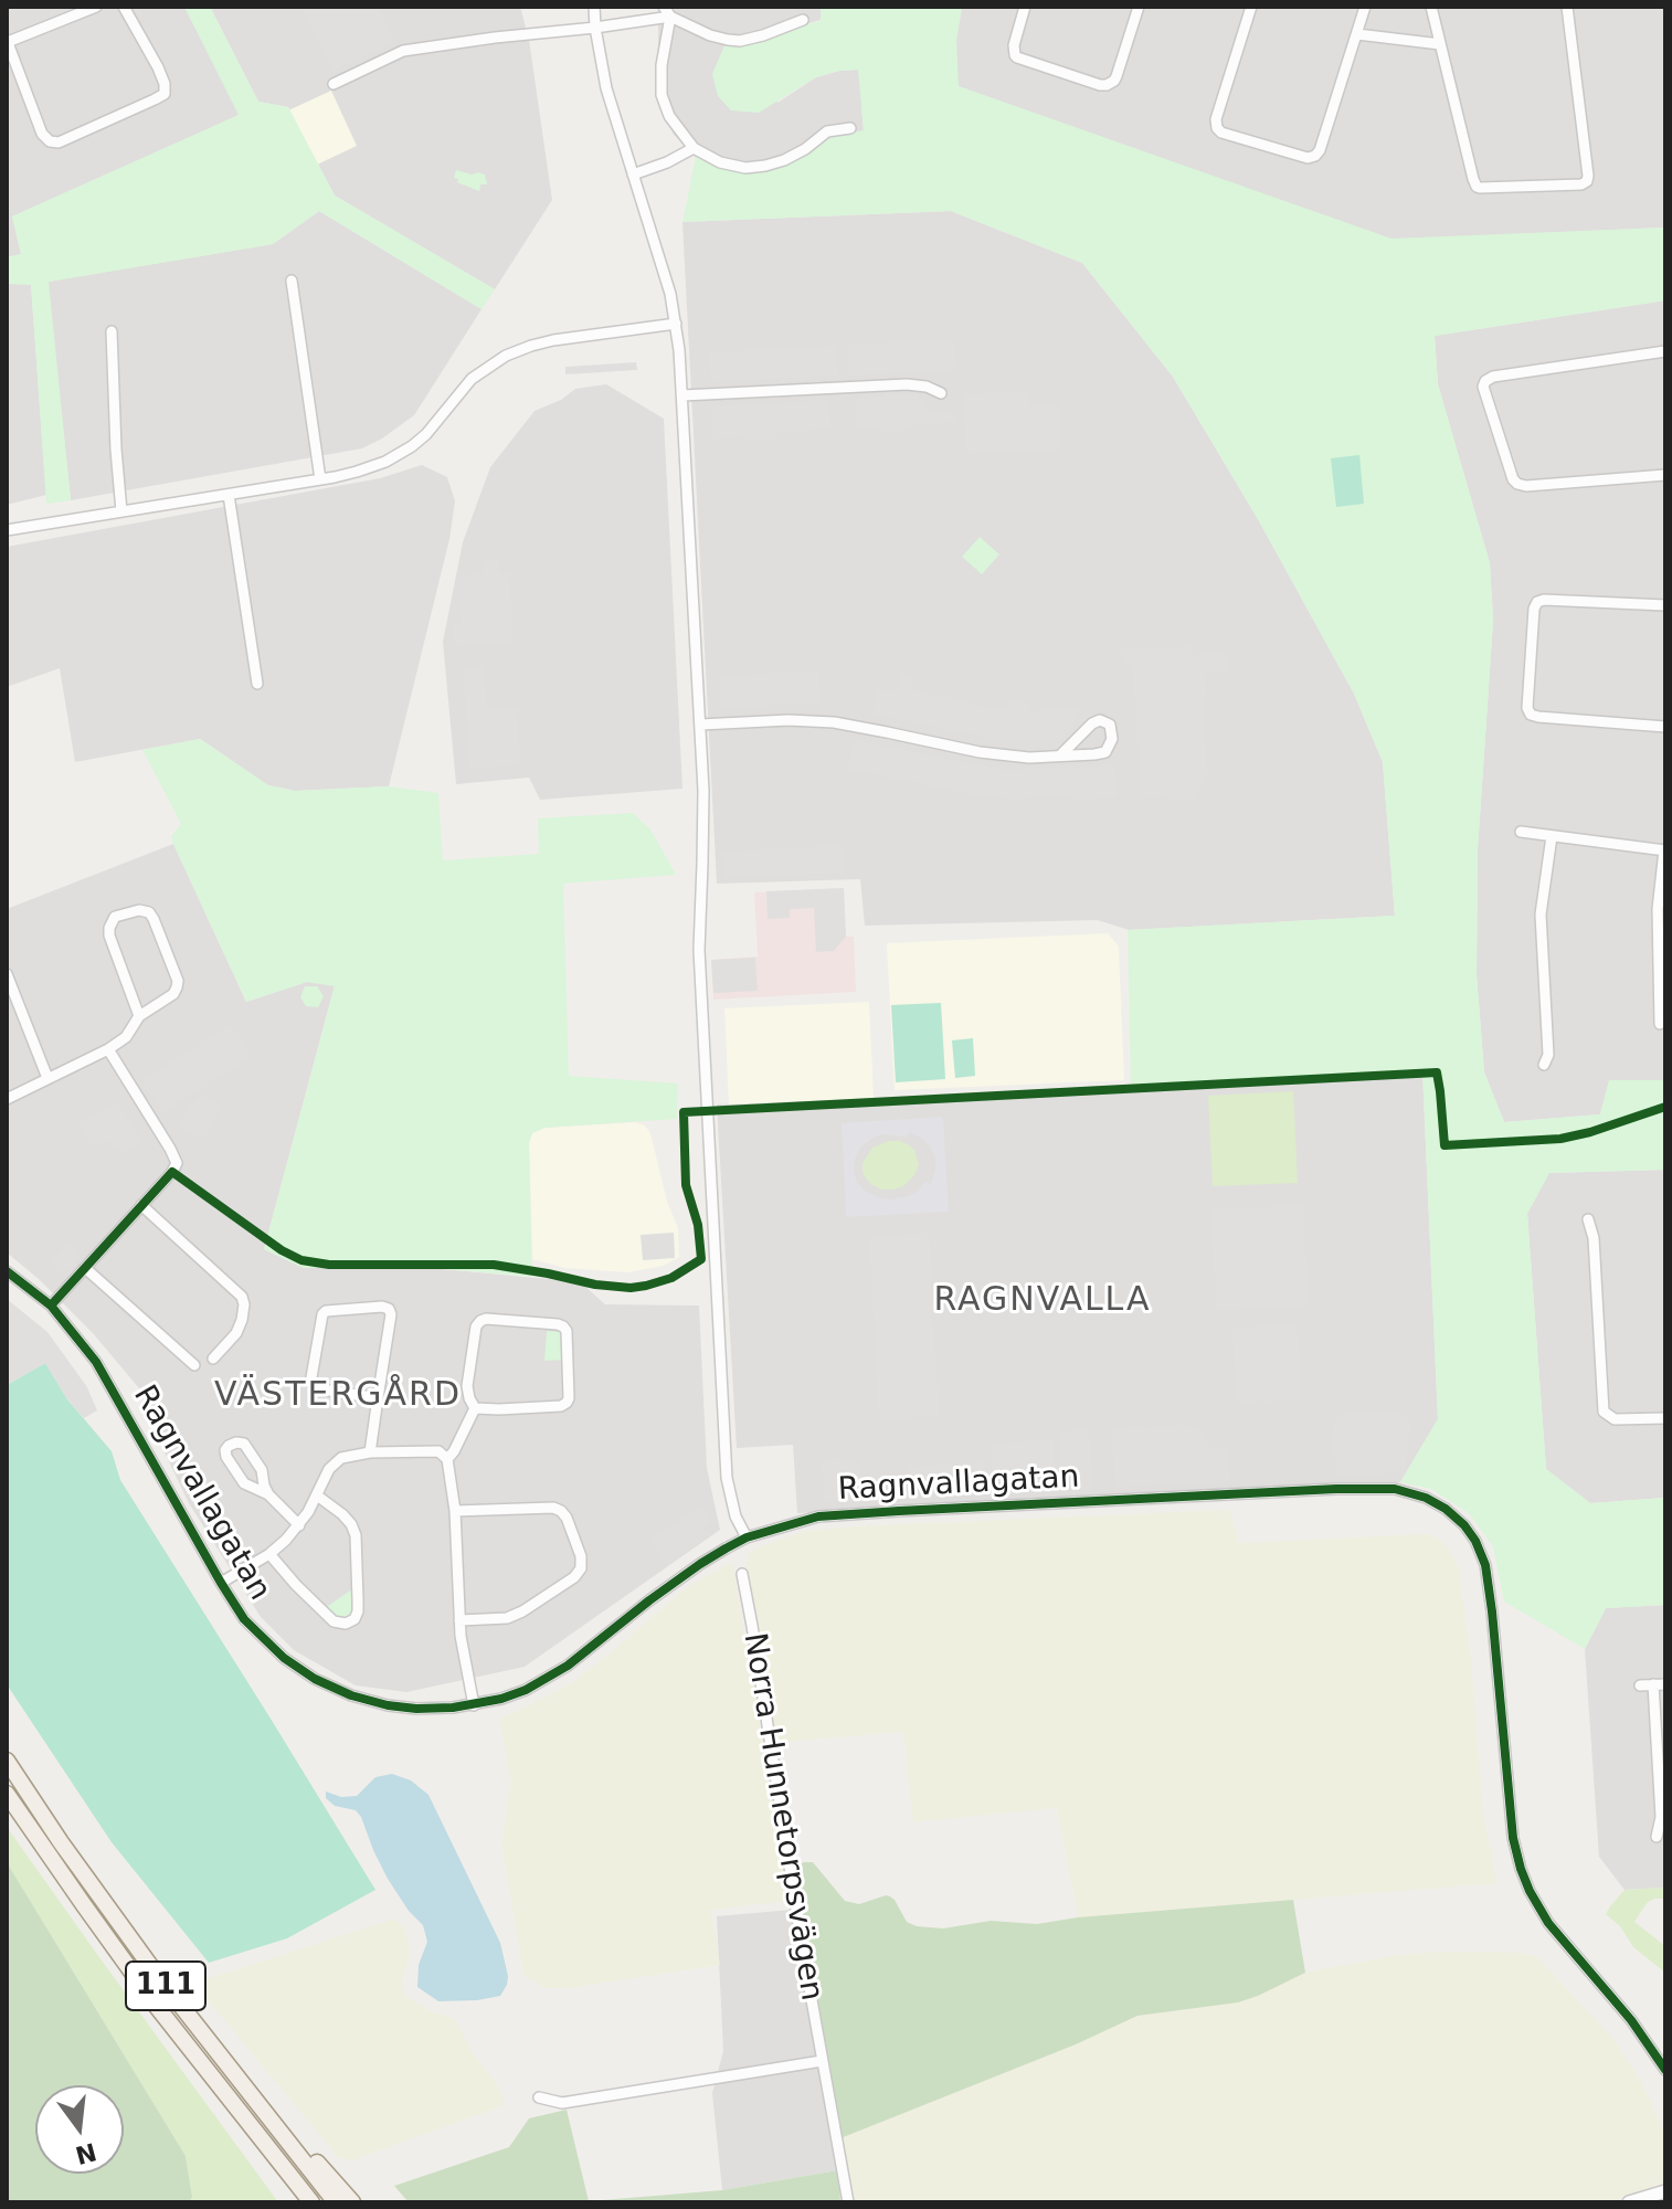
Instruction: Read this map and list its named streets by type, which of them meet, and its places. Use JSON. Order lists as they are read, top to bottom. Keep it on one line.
{"streets":{"main road":["111"],"street":["Ragnvallagatan","Norra Hunnetorpsvägen"]},"districts":["RAGNVALLA","VÄSTERGÅRD"],"north":"bottom"}
